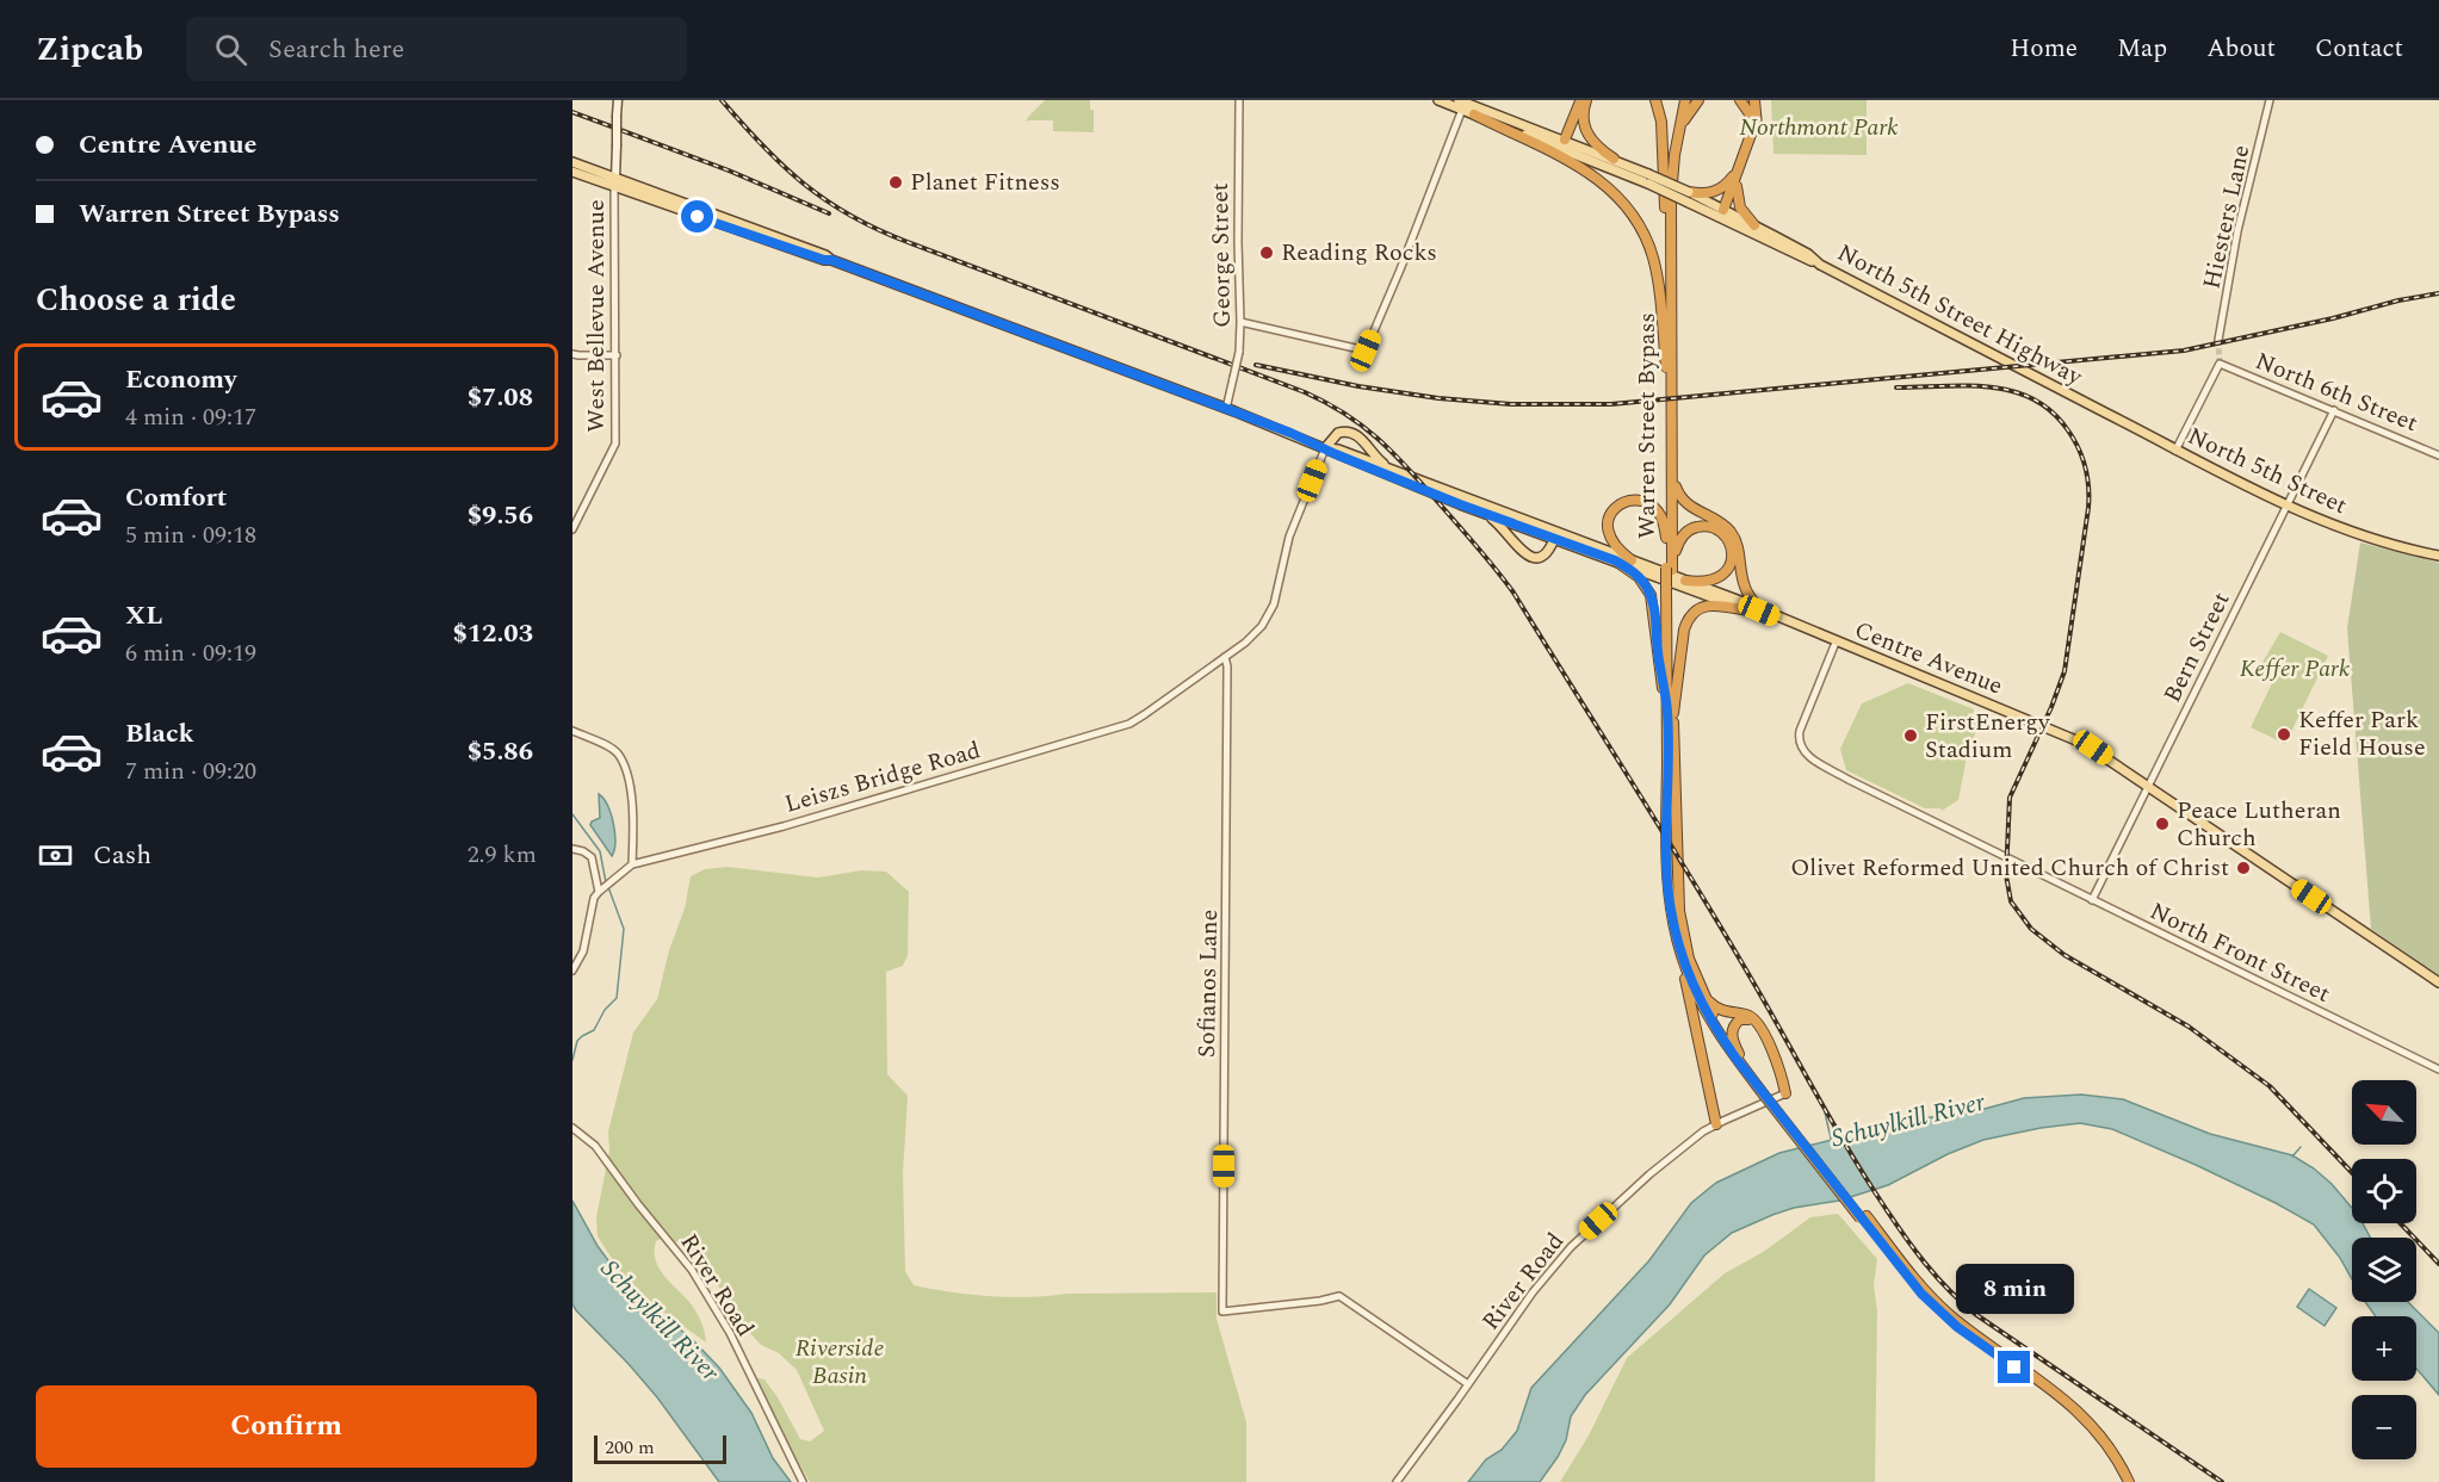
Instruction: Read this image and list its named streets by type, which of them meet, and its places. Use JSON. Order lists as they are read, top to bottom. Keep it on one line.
{"streets":{"highway":["Warren Street Bypass"],"main road":["North 5th Street Highway","North 5th Street","Centre Avenue"],"street":["Hiesters Lane","George Street","West Bellevue Avenue","North 6th Street","Bern Street","Leiszs Bridge Road","North Front Street","Sofianos Lane","River Road"]},"crossings":[["George Street","Centre Avenue"],["North 5th Street Highway","North 5th Street"],["West Bellevue Avenue","Centre Avenue"],["North 6th Street","North 5th Street"],["North 6th Street","Bern Street"],["North 5th Street","Bern Street"],["Bern Street","Centre Avenue"],["Bern Street","North Front Street"],["Centre Avenue","Leiszs Bridge Road"],["Centre Avenue","North Front Street"],["Leiszs Bridge Road","Sofianos Lane"],["Sofianos Lane","River Road"]],"water":["Schuylkill River"],"parks":["Northmont Park","Keffer Park","Riverside Basin"],"places":["Planet Fitness","Reading Rocks","Keffer Park Field House","FirstEnergy Stadium","Peace Lutheran Church","Olivet Reformed United Church of Christ"],"scale_bar":"200 m","north":"top left","page":{"header":"Zipcab","search":"Search here","nav":["Home","Map","About","Contact"],"banner":["Centre Avenue","Warren Street Bypass"],"heading":"Choose a ride","list":[{"name":"Economy","note":"4 min · 09:17","value":"$7.08"},{"name":"Comfort","note":"5 min · 09:18","value":"$9.56"},{"name":"XL","note":"6 min · 09:19","value":"$12.03"},{"name":"Black","note":"7 min · 09:20","value":"$5.86"}],"pay":["Cash","2.9 km"],"map_buttons":["+","−"],"bubble":"8 min","buttons":"Confirm","scale":"200 m"}}
